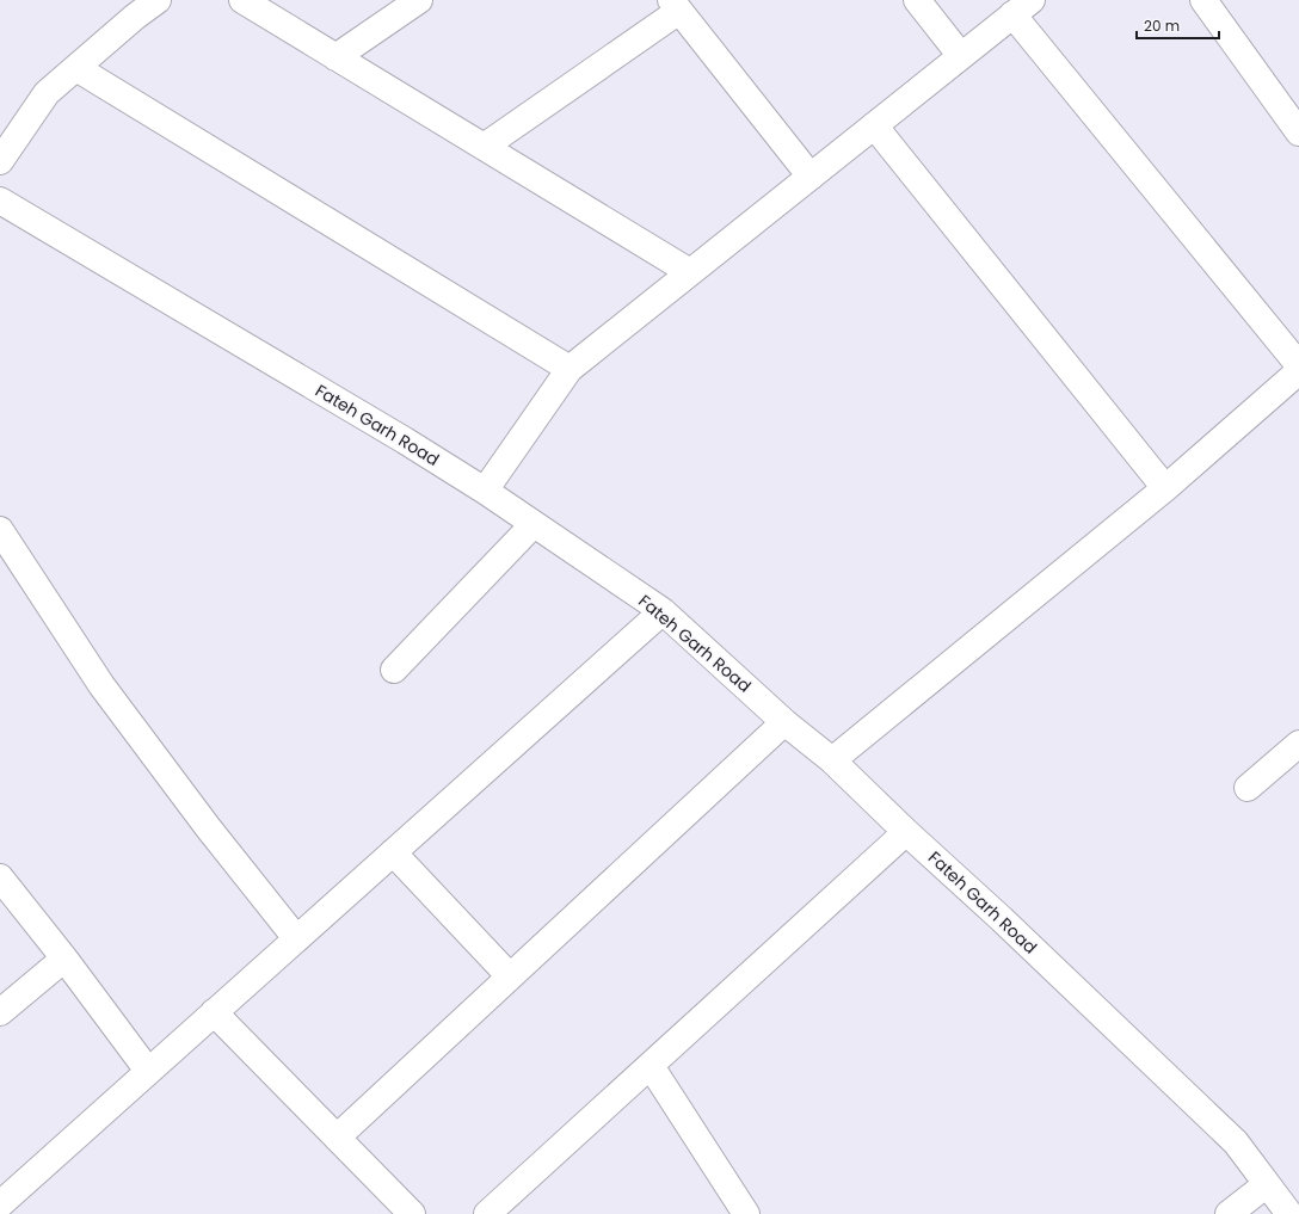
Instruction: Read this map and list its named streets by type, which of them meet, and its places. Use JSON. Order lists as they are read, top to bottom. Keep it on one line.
{"streets":{"street":["Fateh Garh Road"]},"scale_bar":"20 m"}
